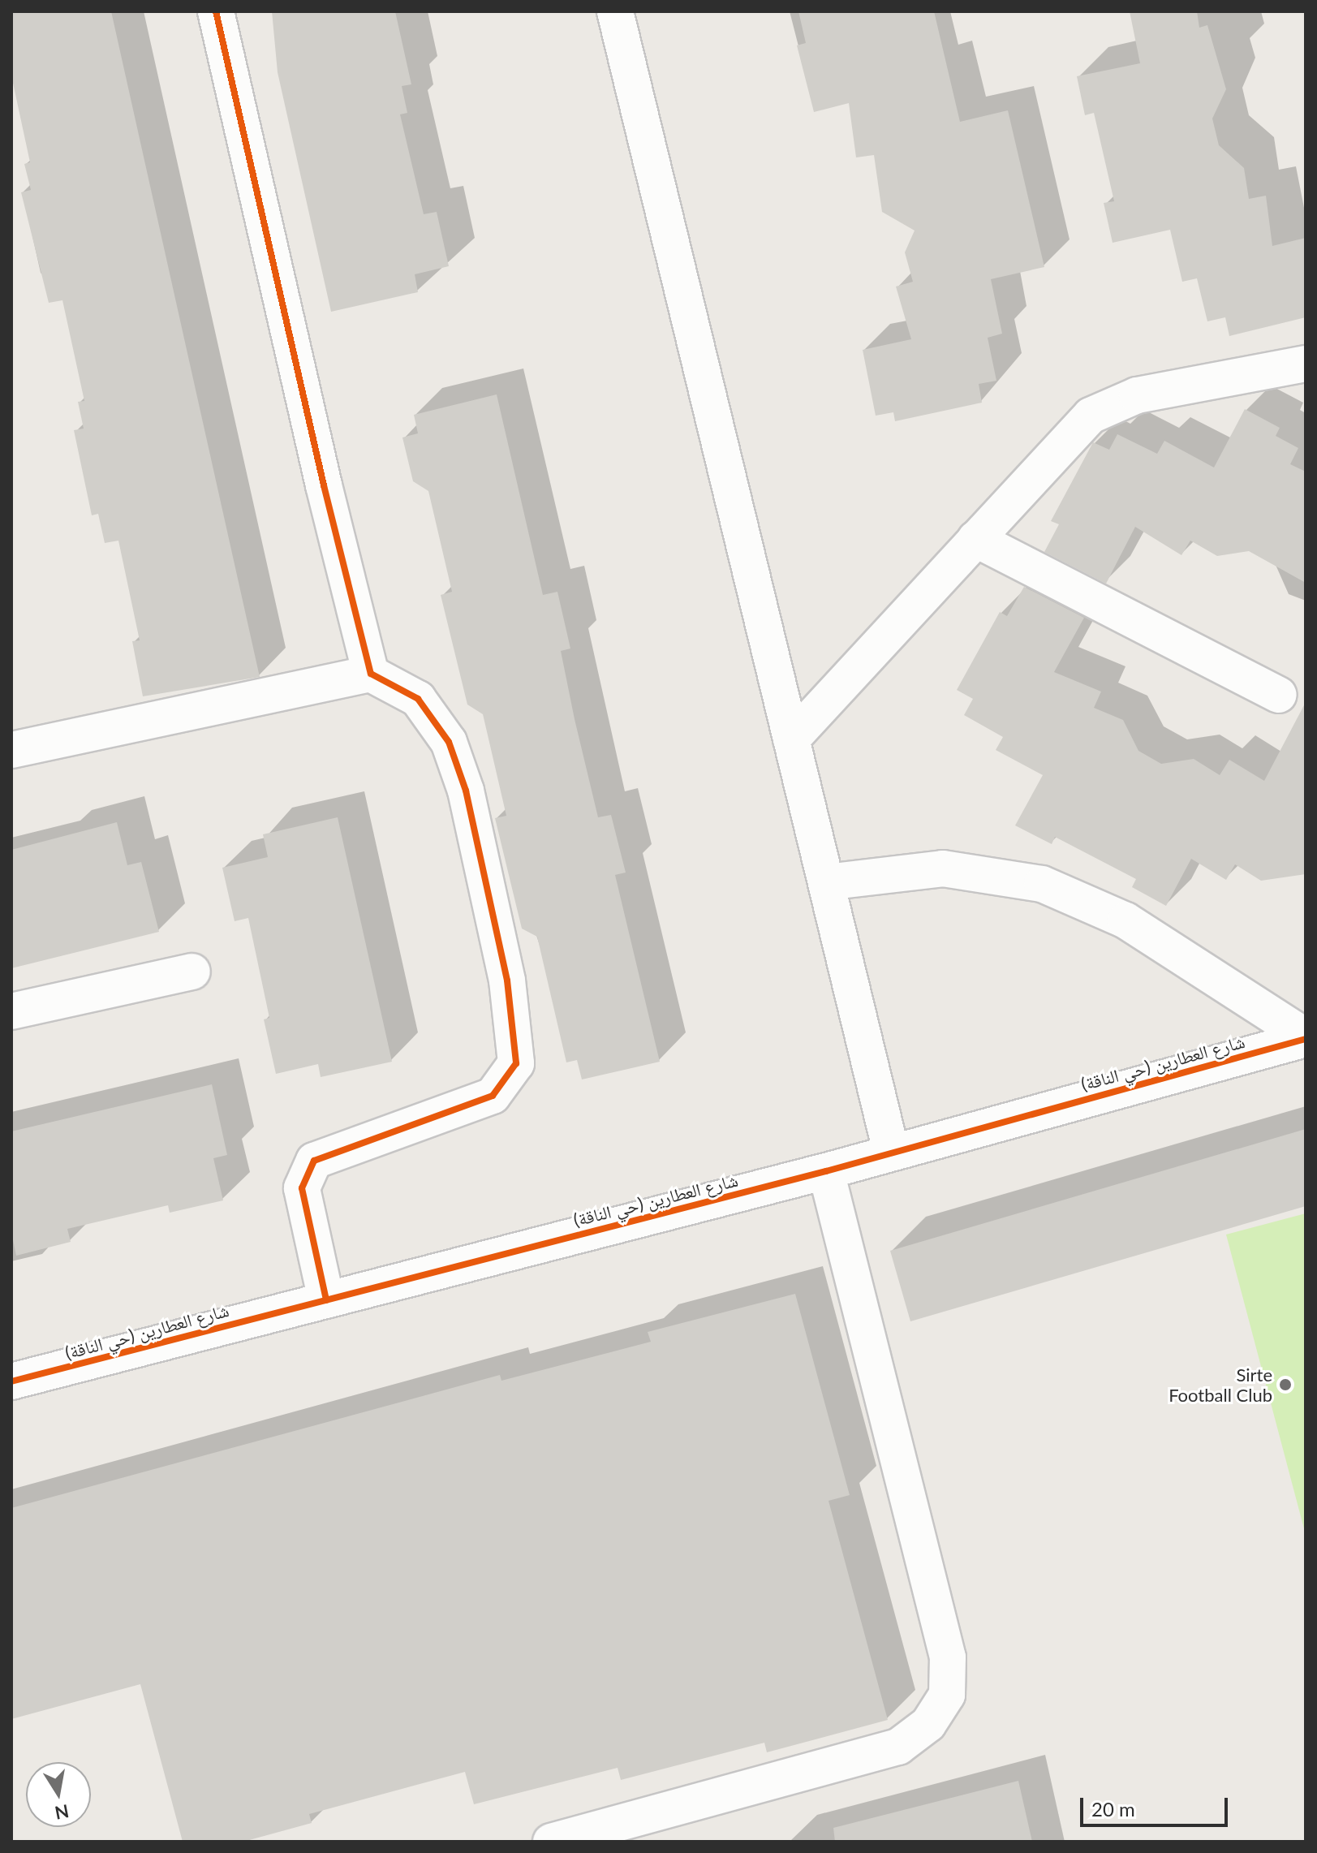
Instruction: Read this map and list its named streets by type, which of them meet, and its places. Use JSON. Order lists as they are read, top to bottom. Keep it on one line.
{"streets":{"street":["شارع العطارين (حي الناقة)"]},"places":["Sirte Football Club"],"scale_bar":"20 m","north":"bottom"}
